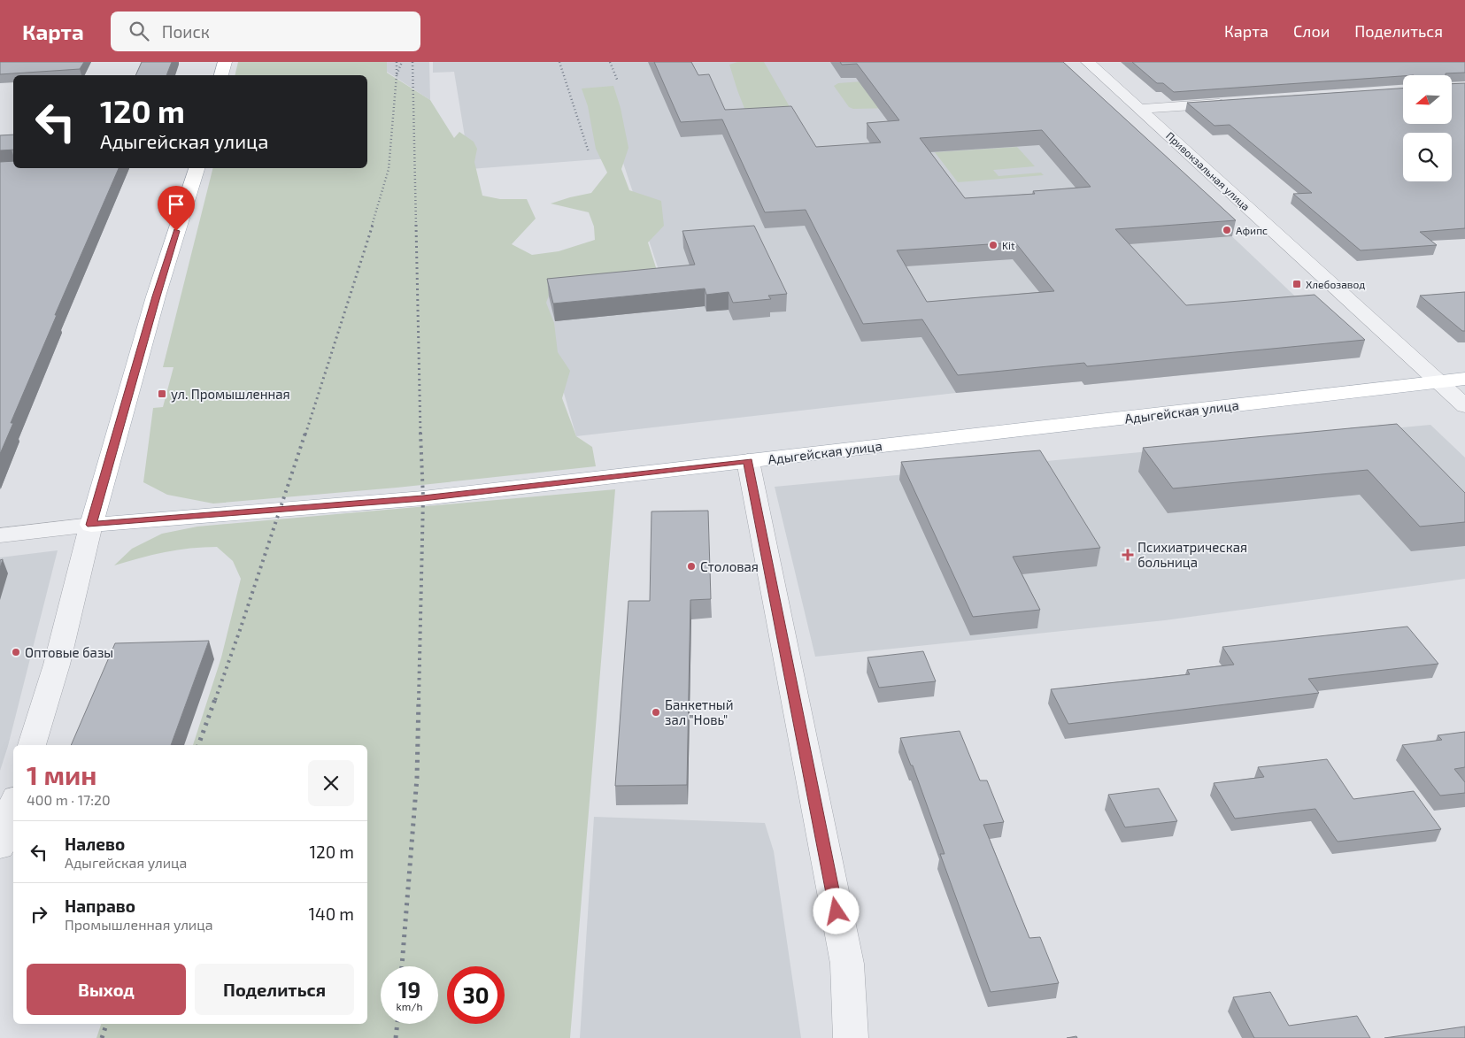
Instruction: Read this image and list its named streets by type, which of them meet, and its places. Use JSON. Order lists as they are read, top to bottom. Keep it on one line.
{"streets":{"main road":["Адыгейская улица"],"street":["Привокзальная улица"]},"crossings":[["Привокзальная улица","Адыгейская улица"]],"places":{"other":["Афипс","Kit","Столовая","Оптовые базы","Банкетный зал \"Новь\""],"transit":["Хлебозавод","ул. Промышленная"],"health":["Психиатрическая больница"]},"north":"left","page":{"header":"Карта","search":"Поиск","nav":["Карта","Слои","Поделиться"],"turn":["120 m","Адыгейская улица"],"heading":["1 мин","400 m · 17:20"],"list":[{"name":"Налево","note":"Адыгейская улица","value":"120 m"},{"name":"Направо","note":"Промышленная улица","value":"140 m"}],"buttons":["Выход","Поделиться"],"speed":"19 km/h","limit":"30"}}
